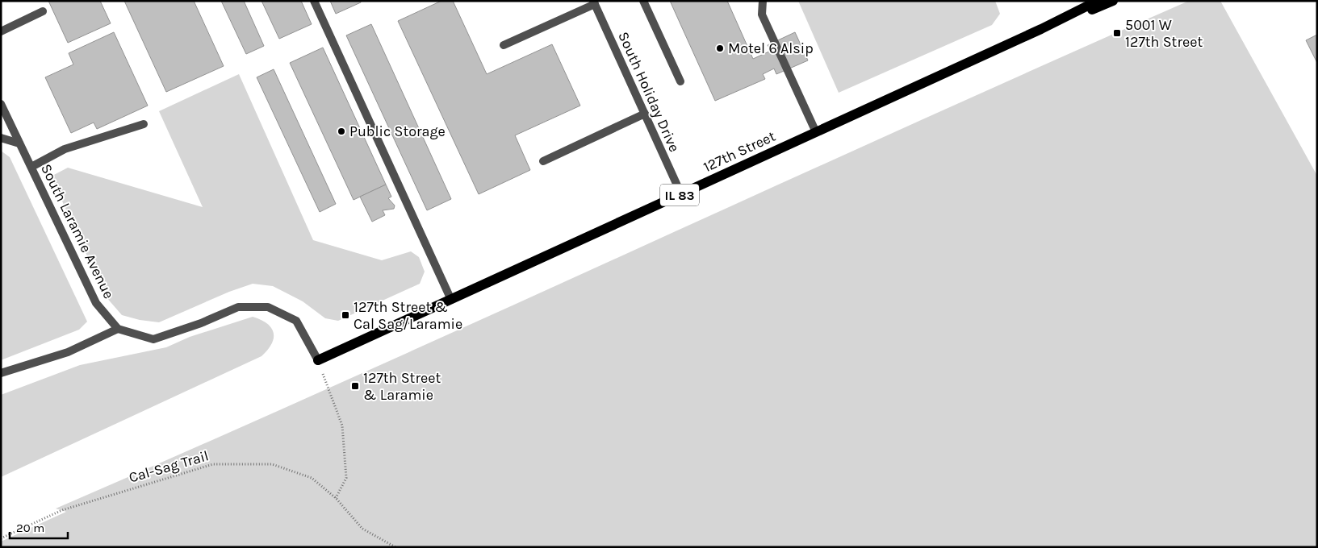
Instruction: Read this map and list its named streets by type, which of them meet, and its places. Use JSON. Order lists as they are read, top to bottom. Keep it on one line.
{"streets":{"main road":["127th Street","IL 83"],"street":["South Holiday Drive","South Laramie Avenue"],"path":["Cal-Sag Trail"]},"crossings":[["South Holiday Drive","127th Street"],["127th Street","IL 83"]],"places":{"transit":["5001 W 127th Street","127th Street & Cal Sag/Laramie","127th Street & Laramie"],"other":["Motel 6 Alsip","Public Storage"]},"scale_bar":"20 m"}
